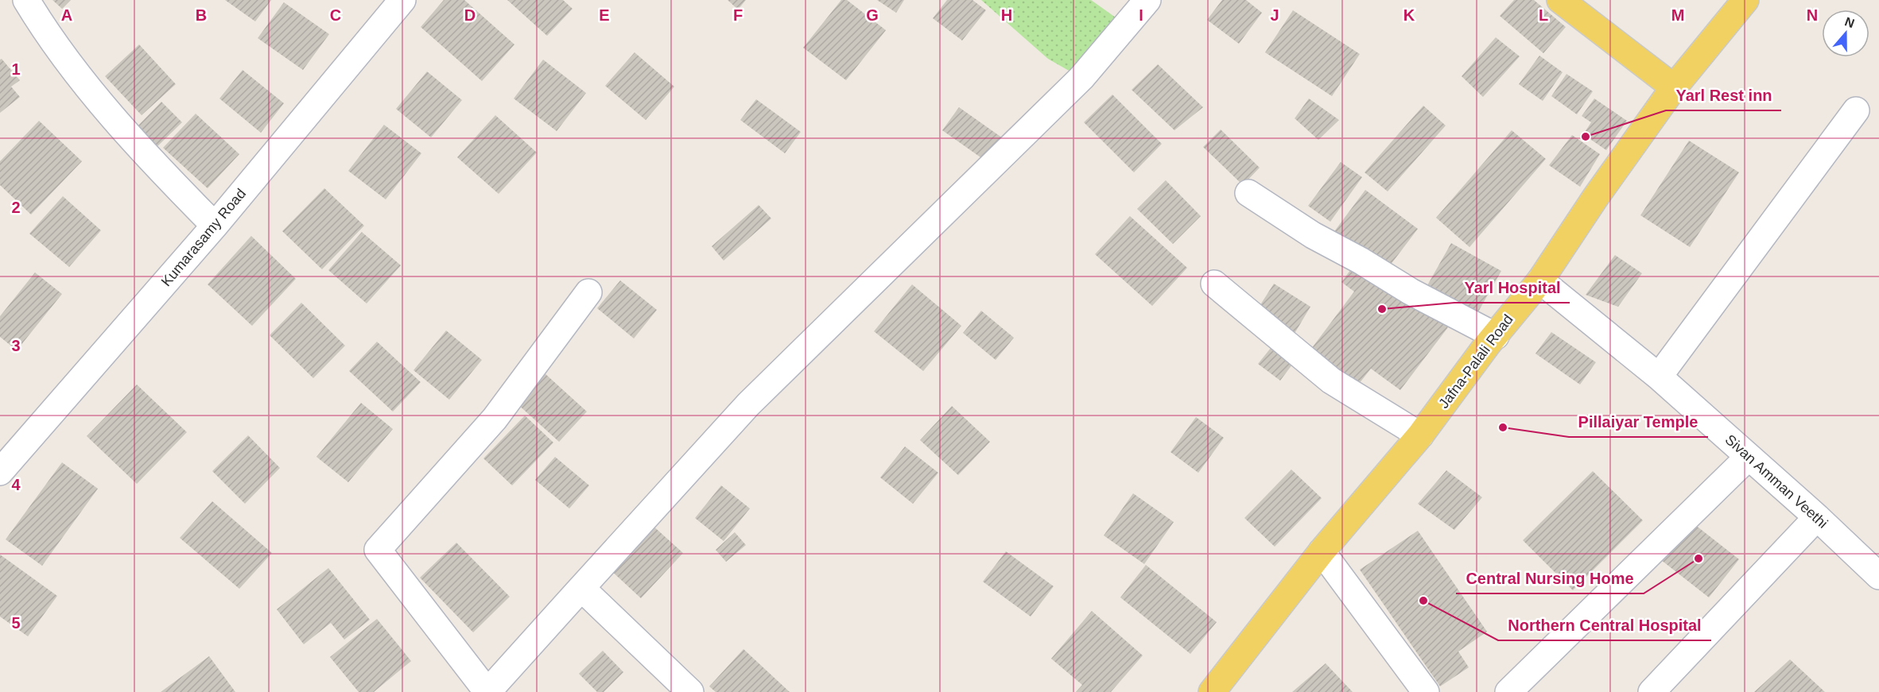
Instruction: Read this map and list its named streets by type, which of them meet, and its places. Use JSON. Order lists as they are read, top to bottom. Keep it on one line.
{"streets":{"main road":["Jafna-Palali Road"],"street":["Kumarasamy Road","Sivan Amman Veethi"]},"crossings":[["Jafna-Palali Road","Sivan Amman Veethi"]],"places":["Yarl Rest inn","Yarl Hospital","Pillaiyar Temple","Central Nursing Home","Northern Central Hospital"],"north":"top","grid":{"columns":["A","B","C","D","E","F","G","H","I","J","K","L","M","N"],"rows":["1","2","3","4","5"]}}
